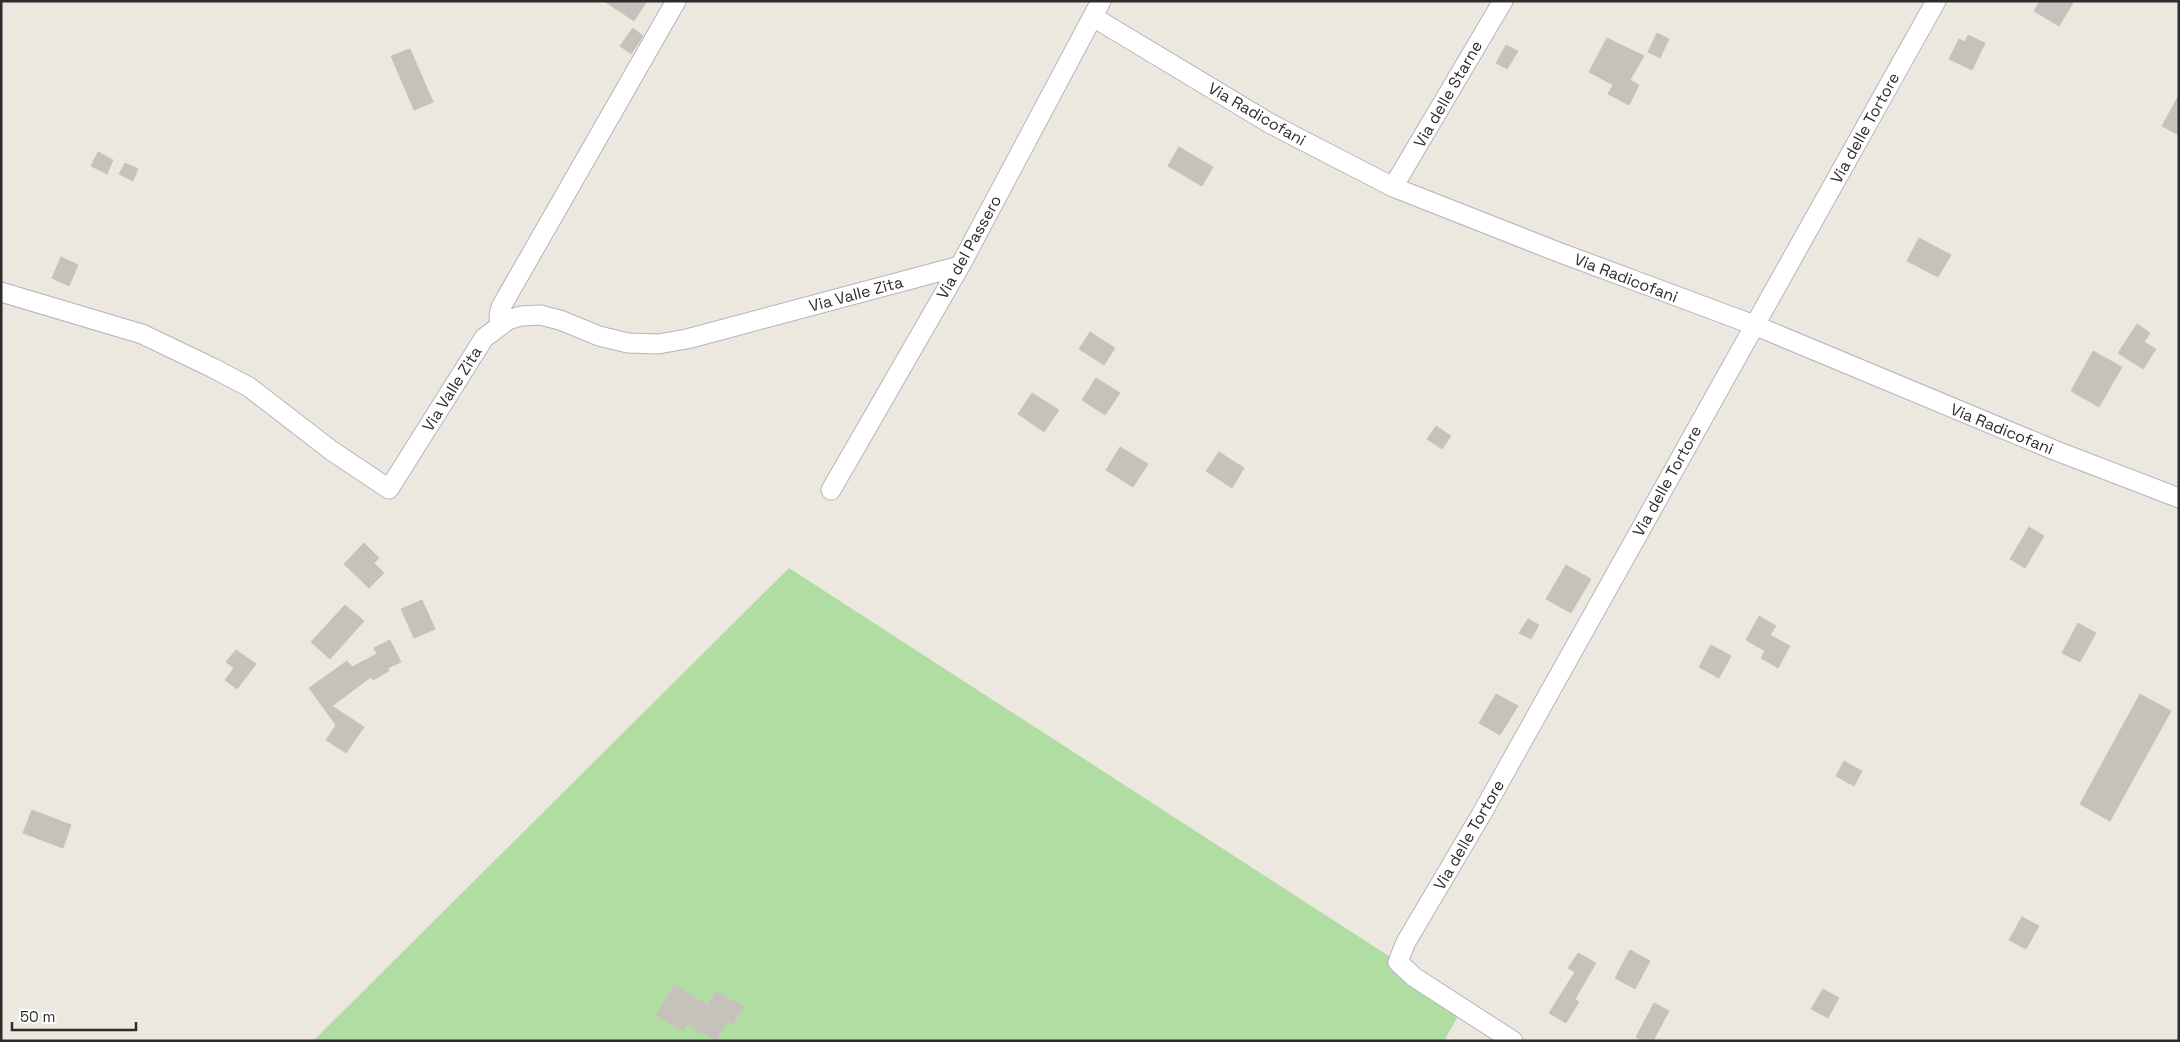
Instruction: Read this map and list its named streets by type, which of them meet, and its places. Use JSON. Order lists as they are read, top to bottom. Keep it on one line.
{"streets":{"street":["Via delle Starne","Via Radicofani","Via delle Tortore","Via del Passero","Via Valle Zita"]},"crossings":[["Via delle Starne","Via Radicofani"],["Via Radicofani","Via delle Tortore"],["Via Radicofani","Via del Passero"],["Via del Passero","Via Valle Zita"]],"scale_bar":"50 m"}
